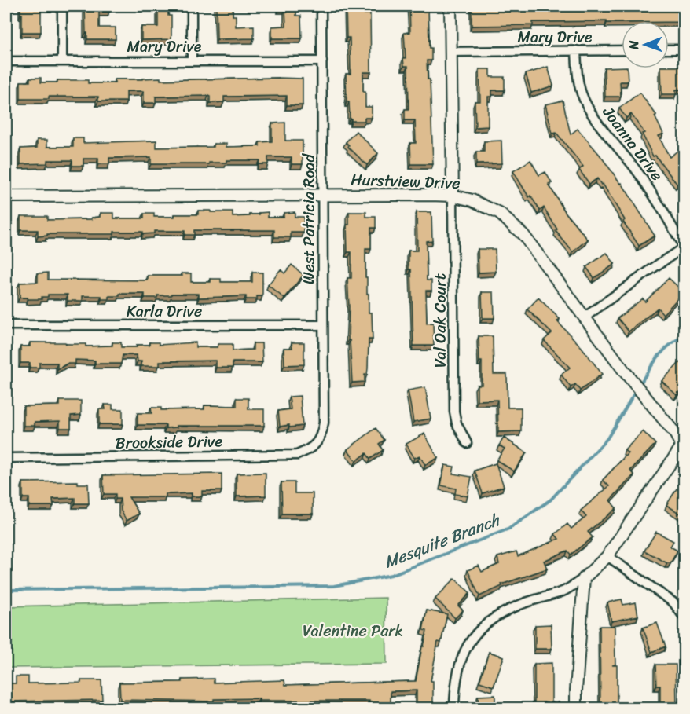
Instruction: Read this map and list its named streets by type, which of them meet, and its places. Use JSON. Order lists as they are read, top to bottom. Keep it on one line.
{"streets":{"street":["Mary Drive","Joanna Drive","Hurstview Drive","West Patricia Road","Karla Drive","Val Oak Court","Brookside Drive"]},"crossings":[["Mary Drive","Joanna Drive"],["Mary Drive","West Patricia Road"],["Hurstview Drive","West Patricia Road"],["Hurstview Drive","Val Oak Court"],["West Patricia Road","Karla Drive"],["West Patricia Road","Brookside Drive"]],"water":["Mesquite Branch"],"parks":["Valentine Park"],"north":"left"}
